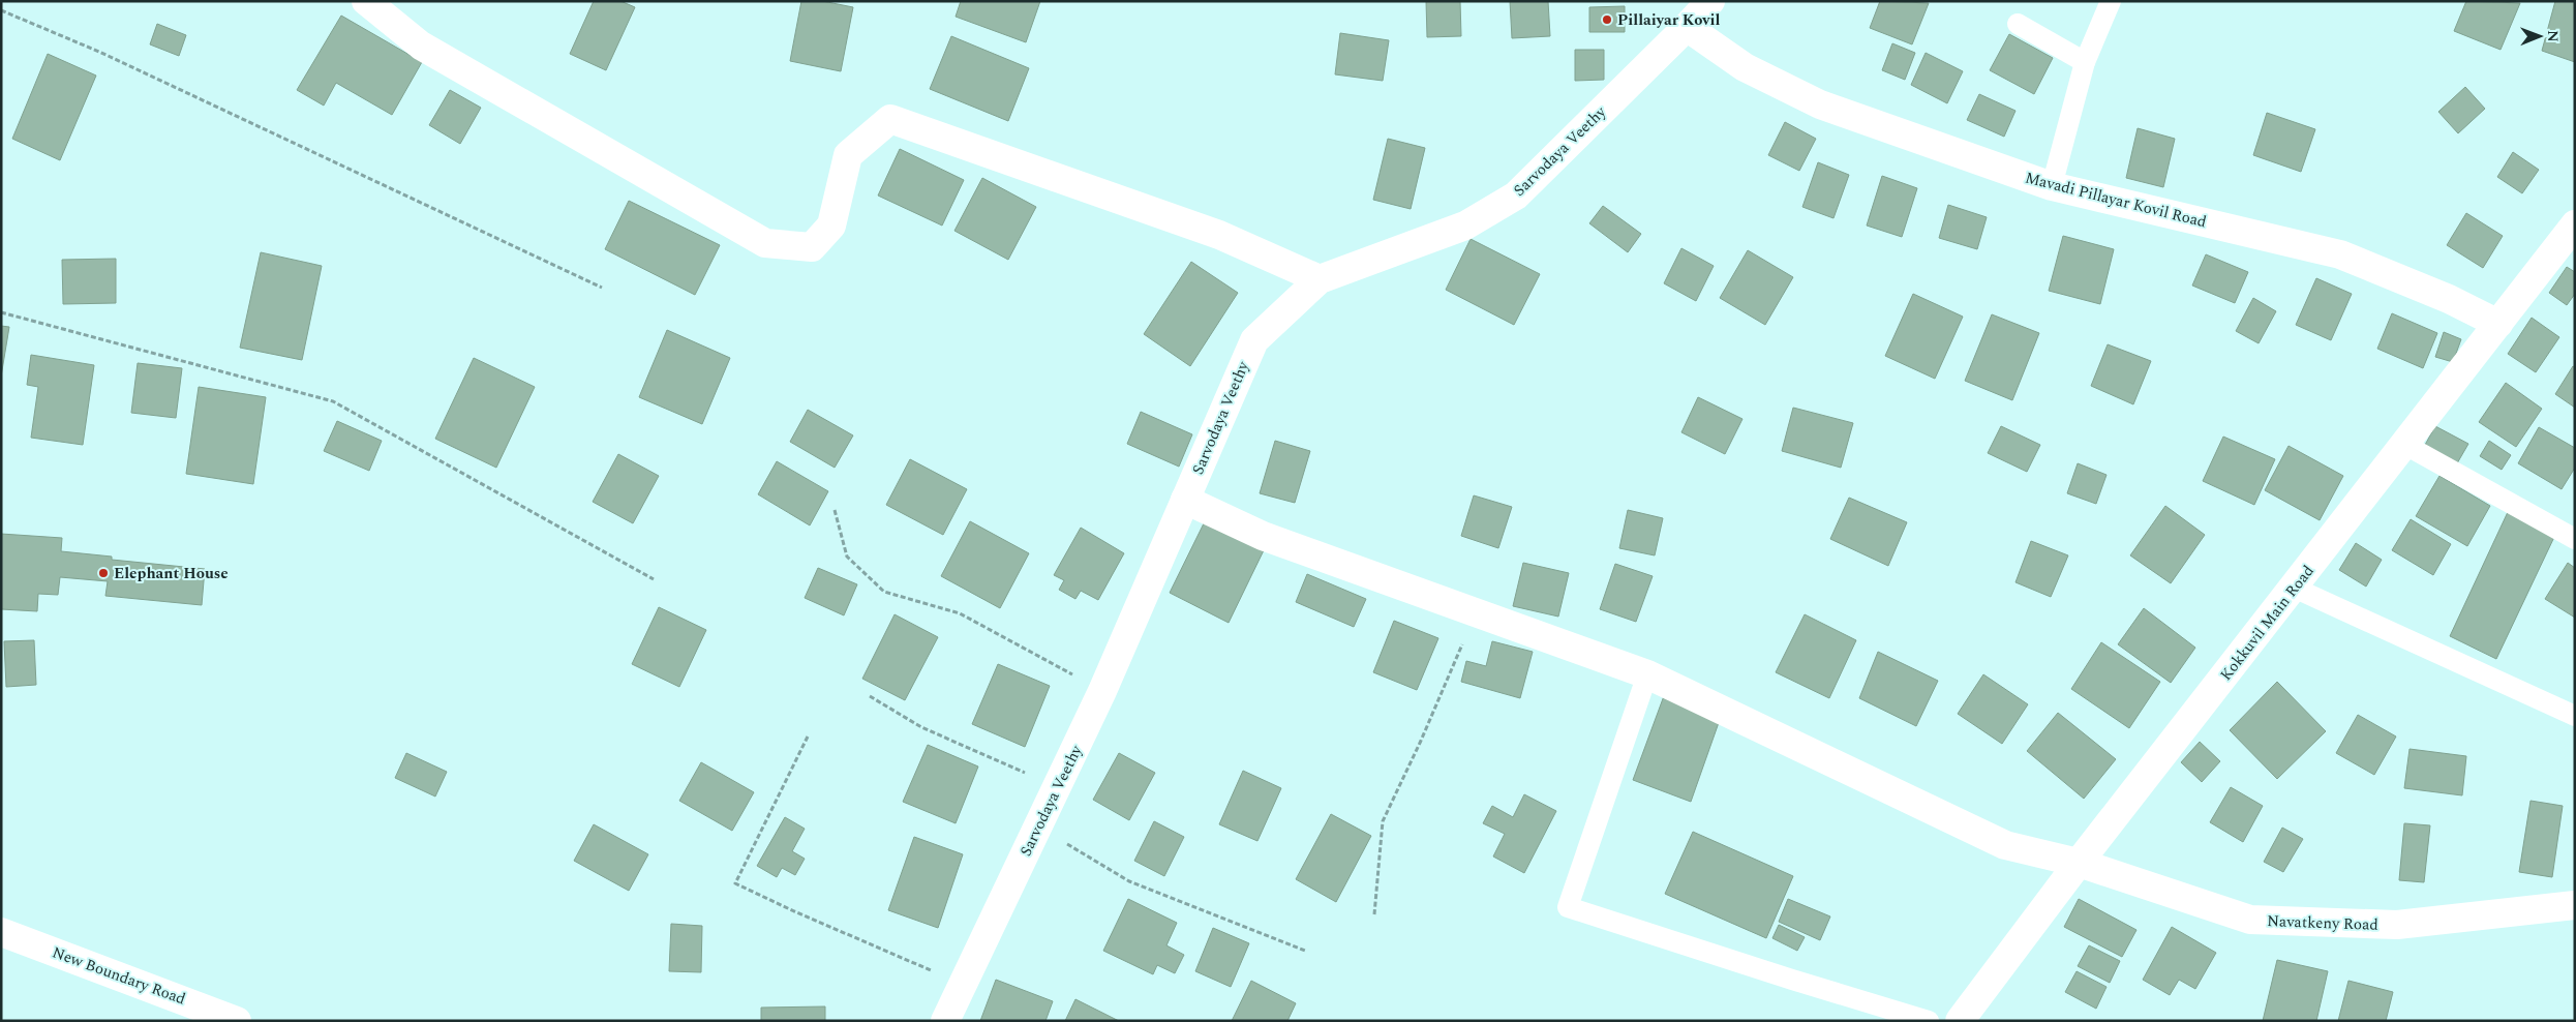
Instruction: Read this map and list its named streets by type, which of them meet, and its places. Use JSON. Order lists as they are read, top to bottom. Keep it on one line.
{"streets":{"street":["Sarvodaya Veethy","Mavadi Pillayar Kovil Road","Kokkuvil Main Road","Navatkeny Road","New Boundary Road"]},"crossings":[["Sarvodaya Veethy","Mavadi Pillayar Kovil Road"],["Sarvodaya Veethy","Navatkeny Road"],["Mavadi Pillayar Kovil Road","Kokkuvil Main Road"],["Kokkuvil Main Road","Navatkeny Road"]],"places":["Pillaiyar Kovil","Elephant House"],"north":"right"}
